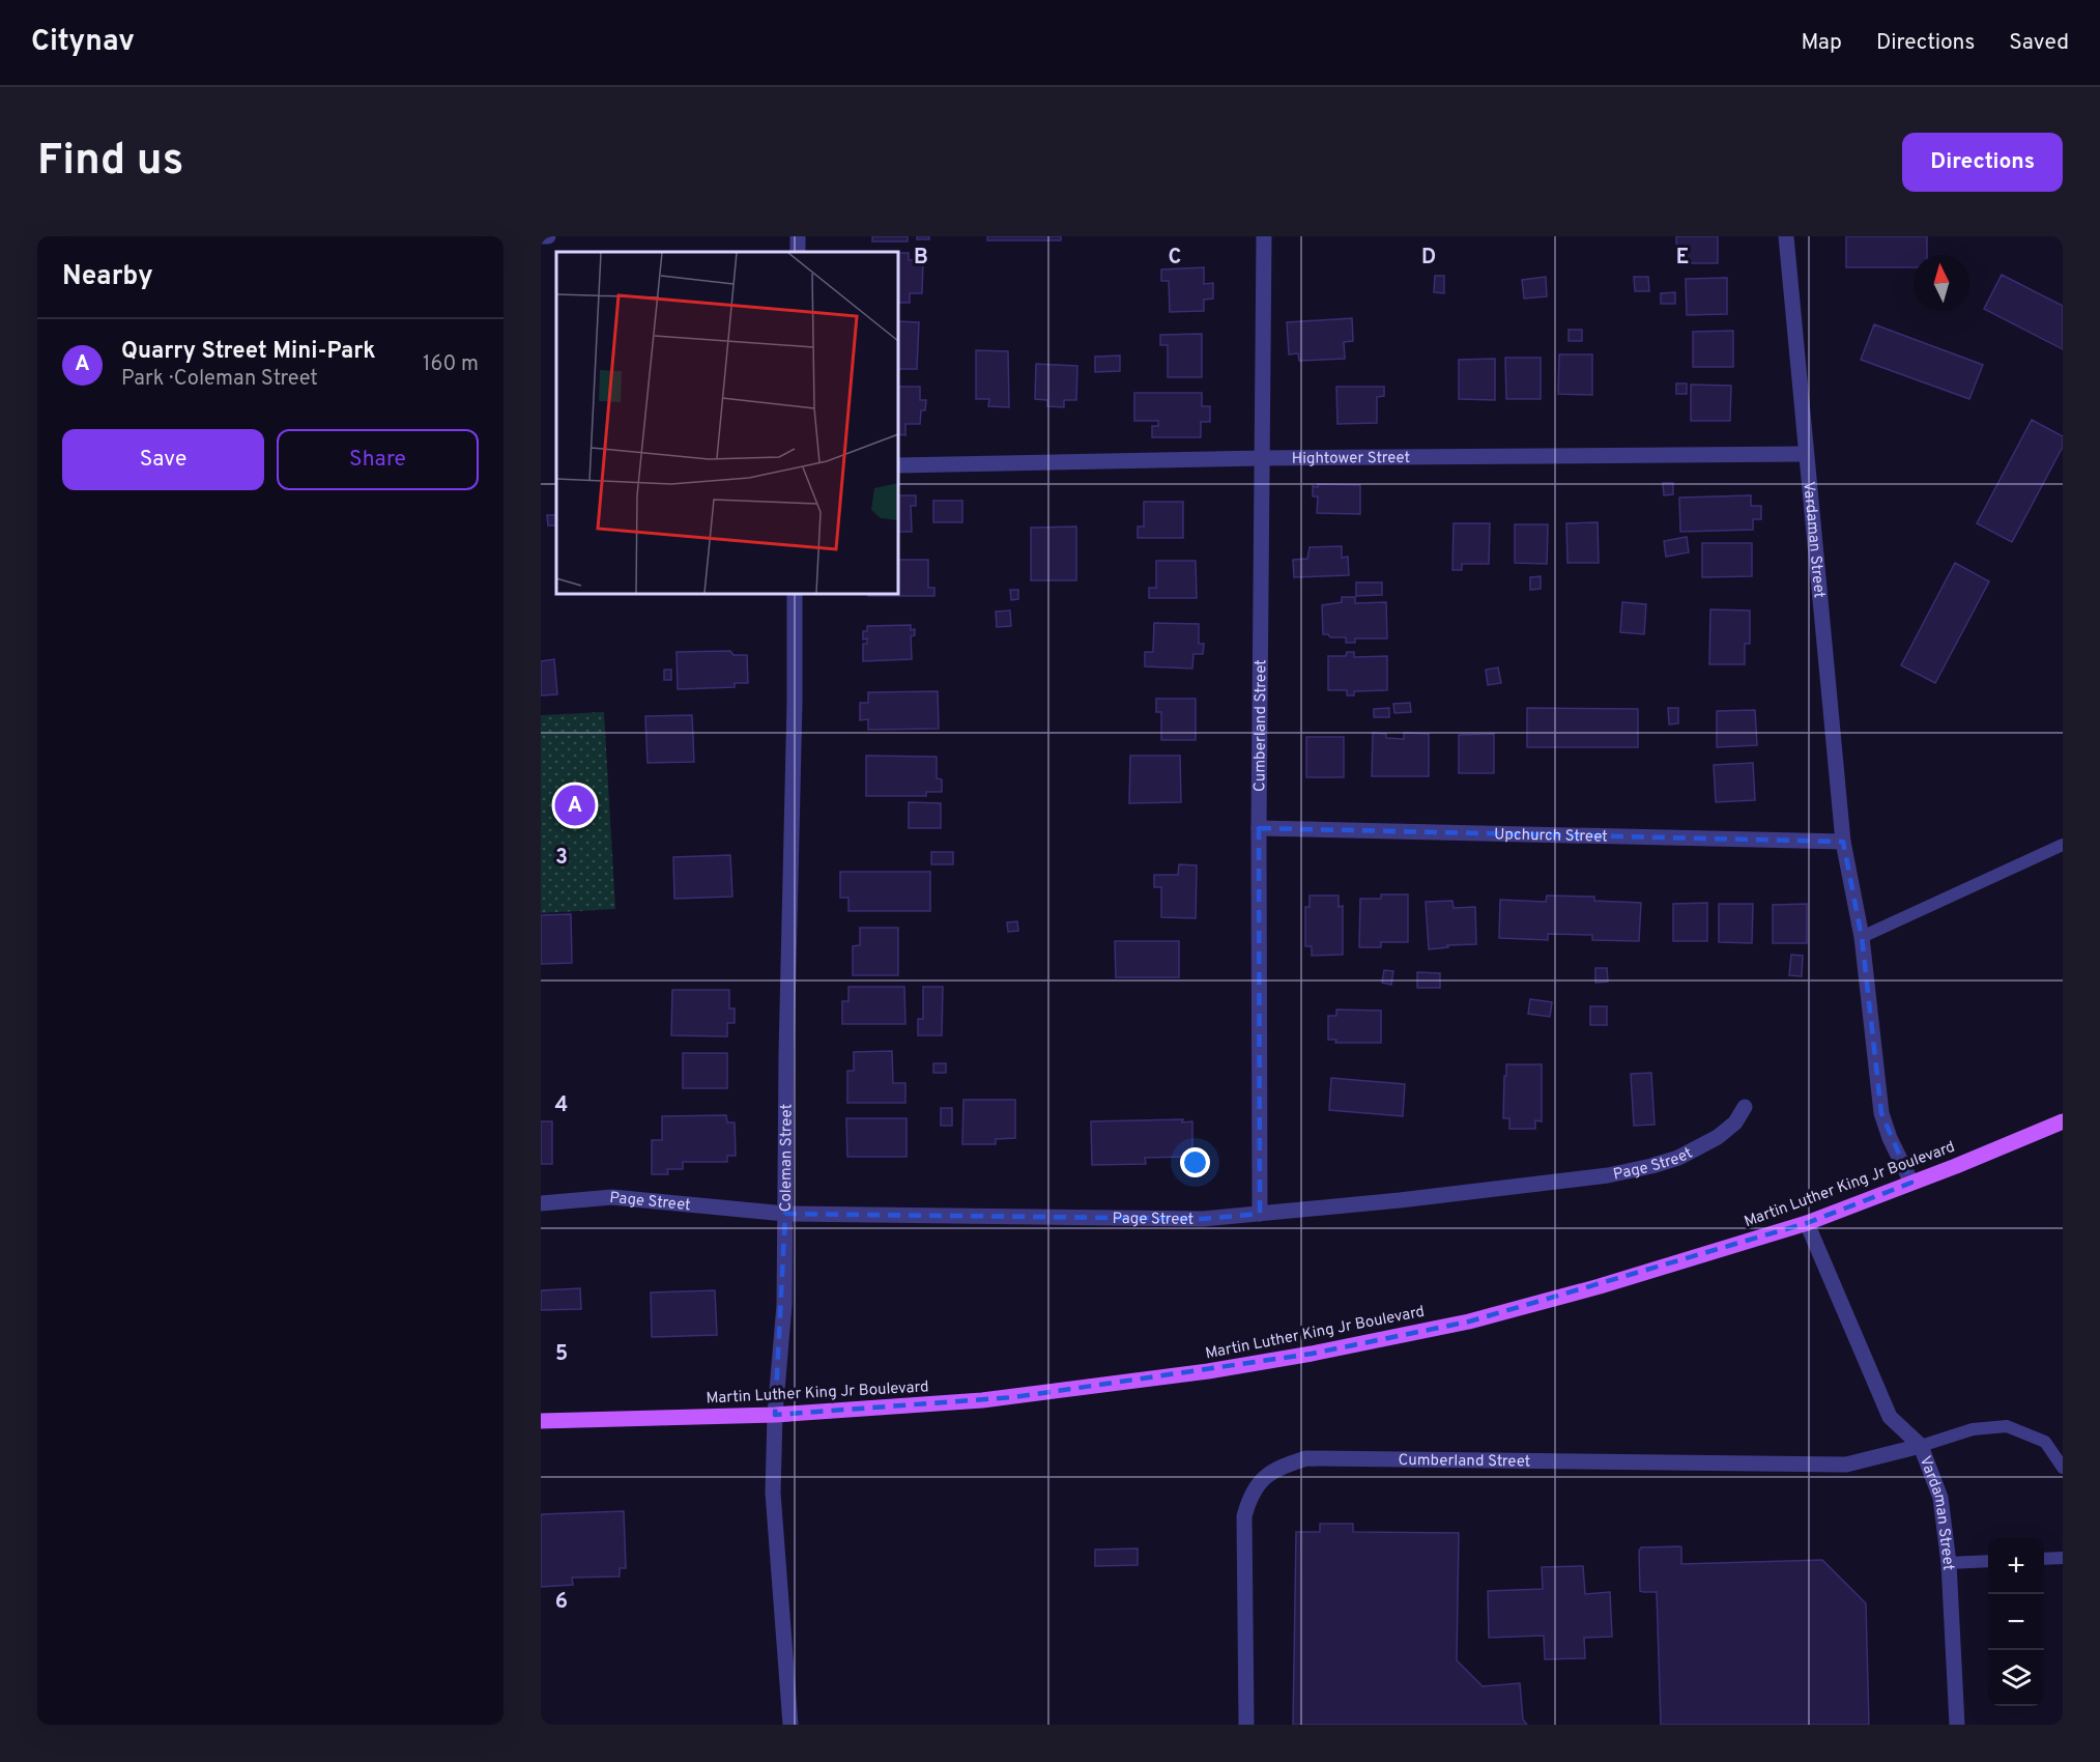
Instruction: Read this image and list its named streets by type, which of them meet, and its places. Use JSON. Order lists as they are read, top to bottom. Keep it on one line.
{"streets":{"main road":["Martin Luther King Jr Boulevard"],"street":["Hightower Street","Vardaman Street","Cumberland Street","Upchurch Street","Coleman Street","Page Street"]},"crossings":[["Hightower Street","Vardaman Street"],["Hightower Street","Cumberland Street"],["Vardaman Street","Cumberland Street"],["Vardaman Street","Upchurch Street"],["Vardaman Street","Martin Luther King Jr Boulevard"],["Cumberland Street","Upchurch Street"],["Cumberland Street","Page Street"],["Coleman Street","Page Street"],["Coleman Street","Martin Luther King Jr Boulevard"]],"north":"top","page":{"header":"Citynav","nav":["Map","Directions","Saved"],"buttons":["Directions",["Save","Share"]],"title":"Find us","heading":"Nearby","list":[{"mark":"A","name":"Quarry Street Mini-Park","note":"Park · Coleman Street","value":"160 m"}],"pins":"A","map_buttons":["+","−"]},"grid":{"columns":["B","C","D","E"],"rows":["3","4","5","6"]}}
